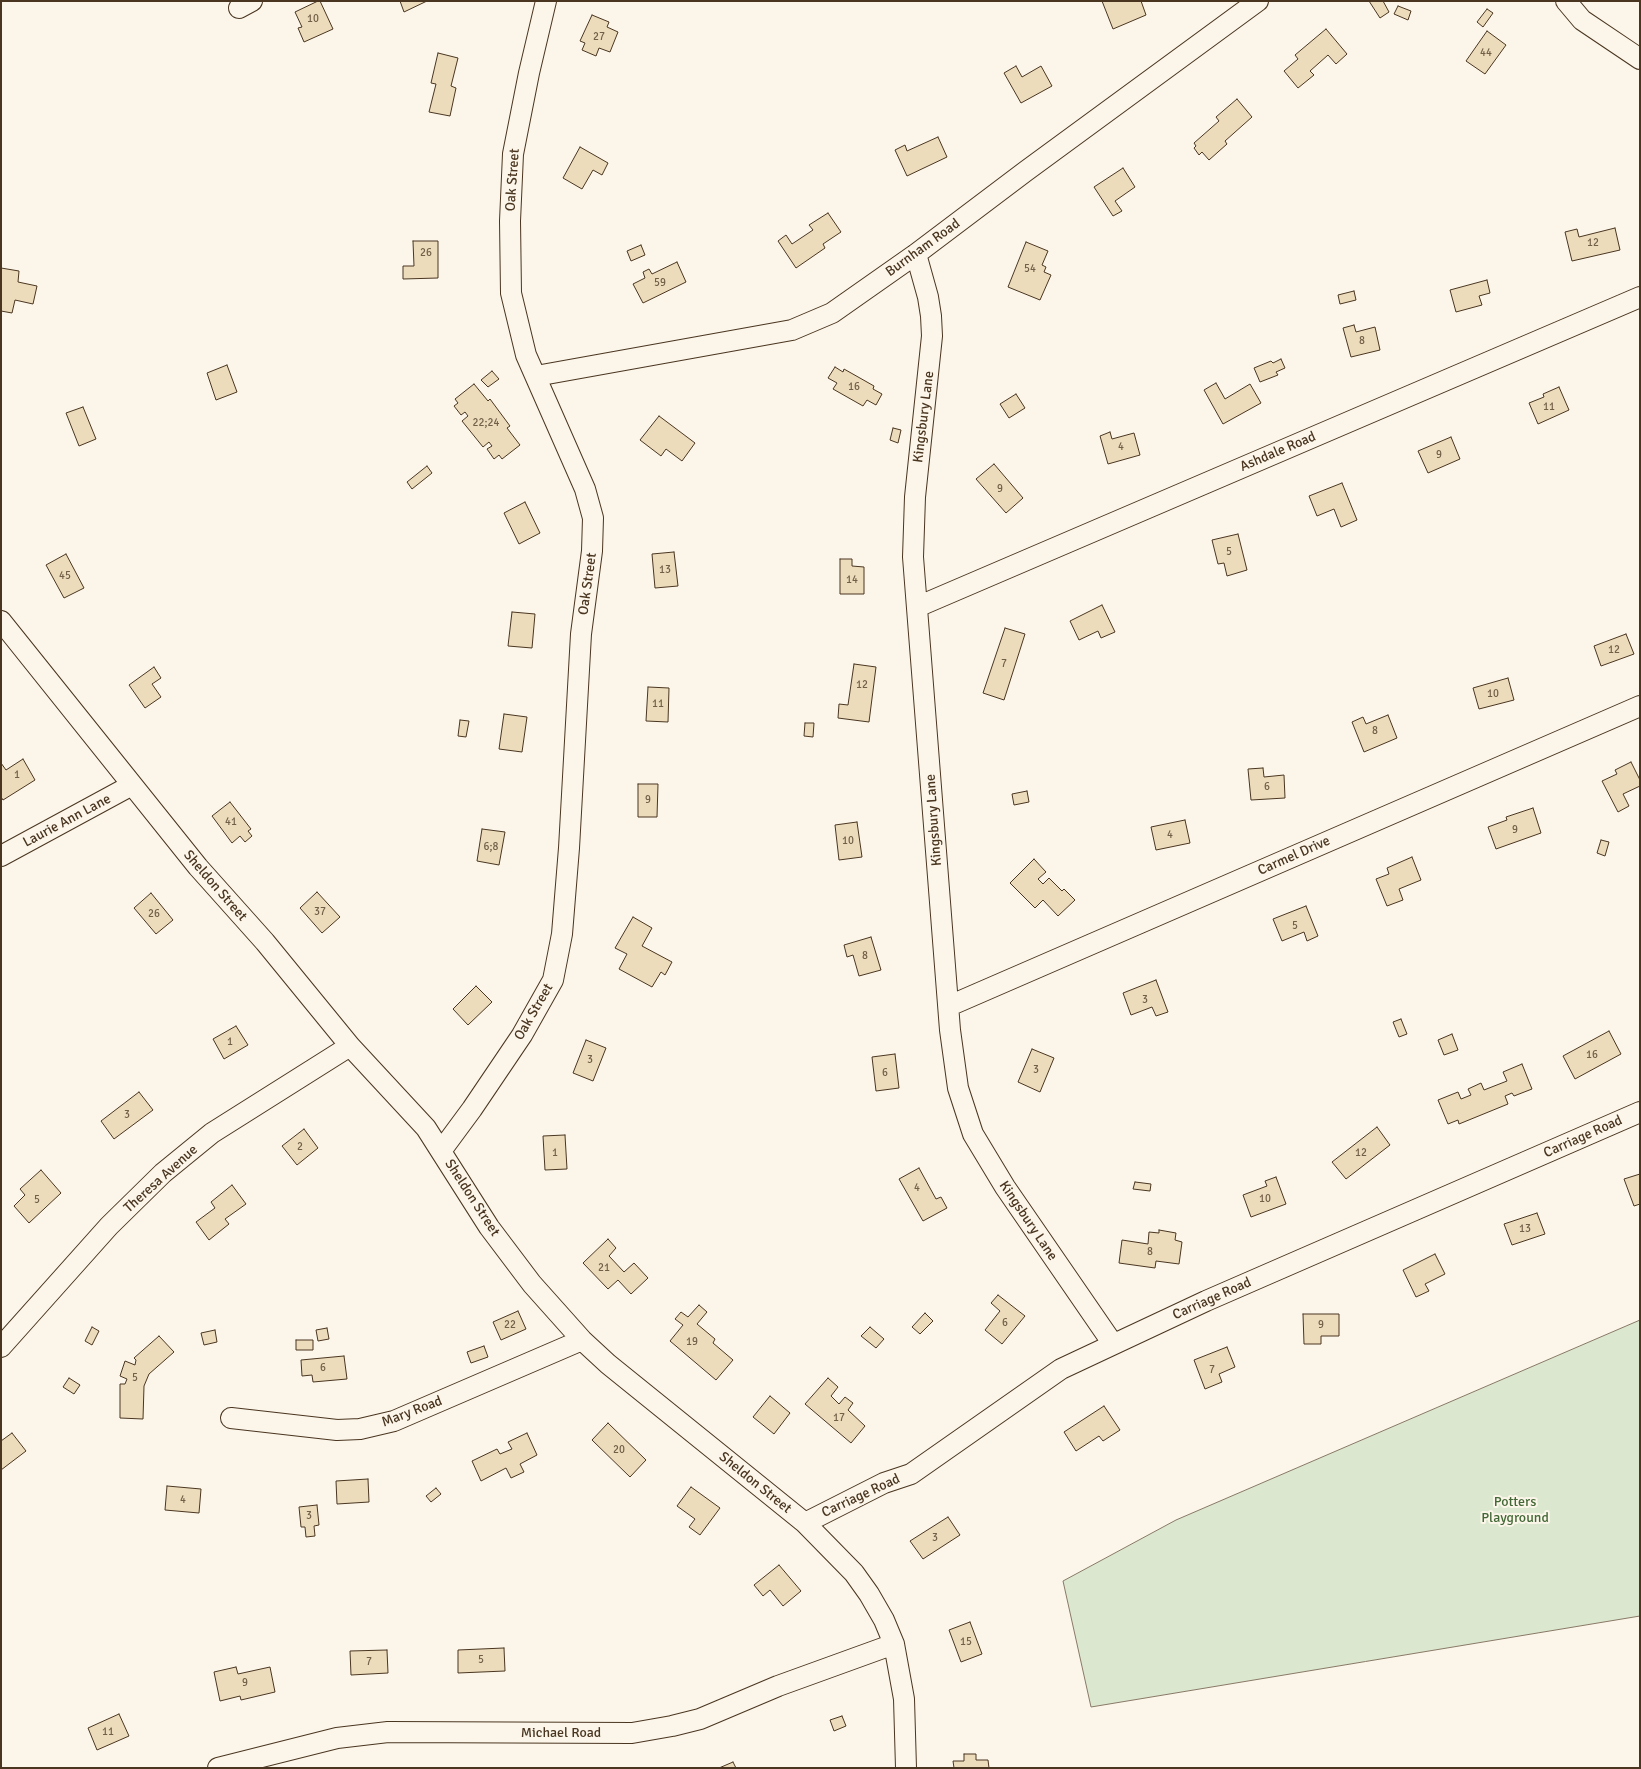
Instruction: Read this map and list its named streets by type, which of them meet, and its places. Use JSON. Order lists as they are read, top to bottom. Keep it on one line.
{"streets":{"street":["Oak Street","Burnham Road","Kingsbury Lane","Ashdale Road","Laurie Ann Lane","Carmel Drive","Sheldon Street","Carriage Road","Theresa Avenue","Mary Road","Michael Road"]},"crossings":[["Oak Street","Burnham Road"],["Oak Street","Sheldon Street"],["Burnham Road","Kingsbury Lane"],["Kingsbury Lane","Ashdale Road"],["Kingsbury Lane","Carmel Drive"],["Kingsbury Lane","Carriage Road"],["Laurie Ann Lane","Sheldon Street"],["Sheldon Street","Carriage Road"],["Sheldon Street","Theresa Avenue"],["Sheldon Street","Mary Road"],["Sheldon Street","Michael Road"]],"parks":["Potters Playground"],"house_numbers":["10","27","44","12","26","54","59","8","16","11","22;24","4","9","9","5","13","45","14","12","7","12","10","11","8","1","6","9","41","9","4","10","6;8","37","26","5","8","3","1","16","3","3","6","3","2","1","12","4","10","5","13","8","21","6","22","9","19","6","7","5","17","20","4","3","3","15","5","7","9","11"]}
